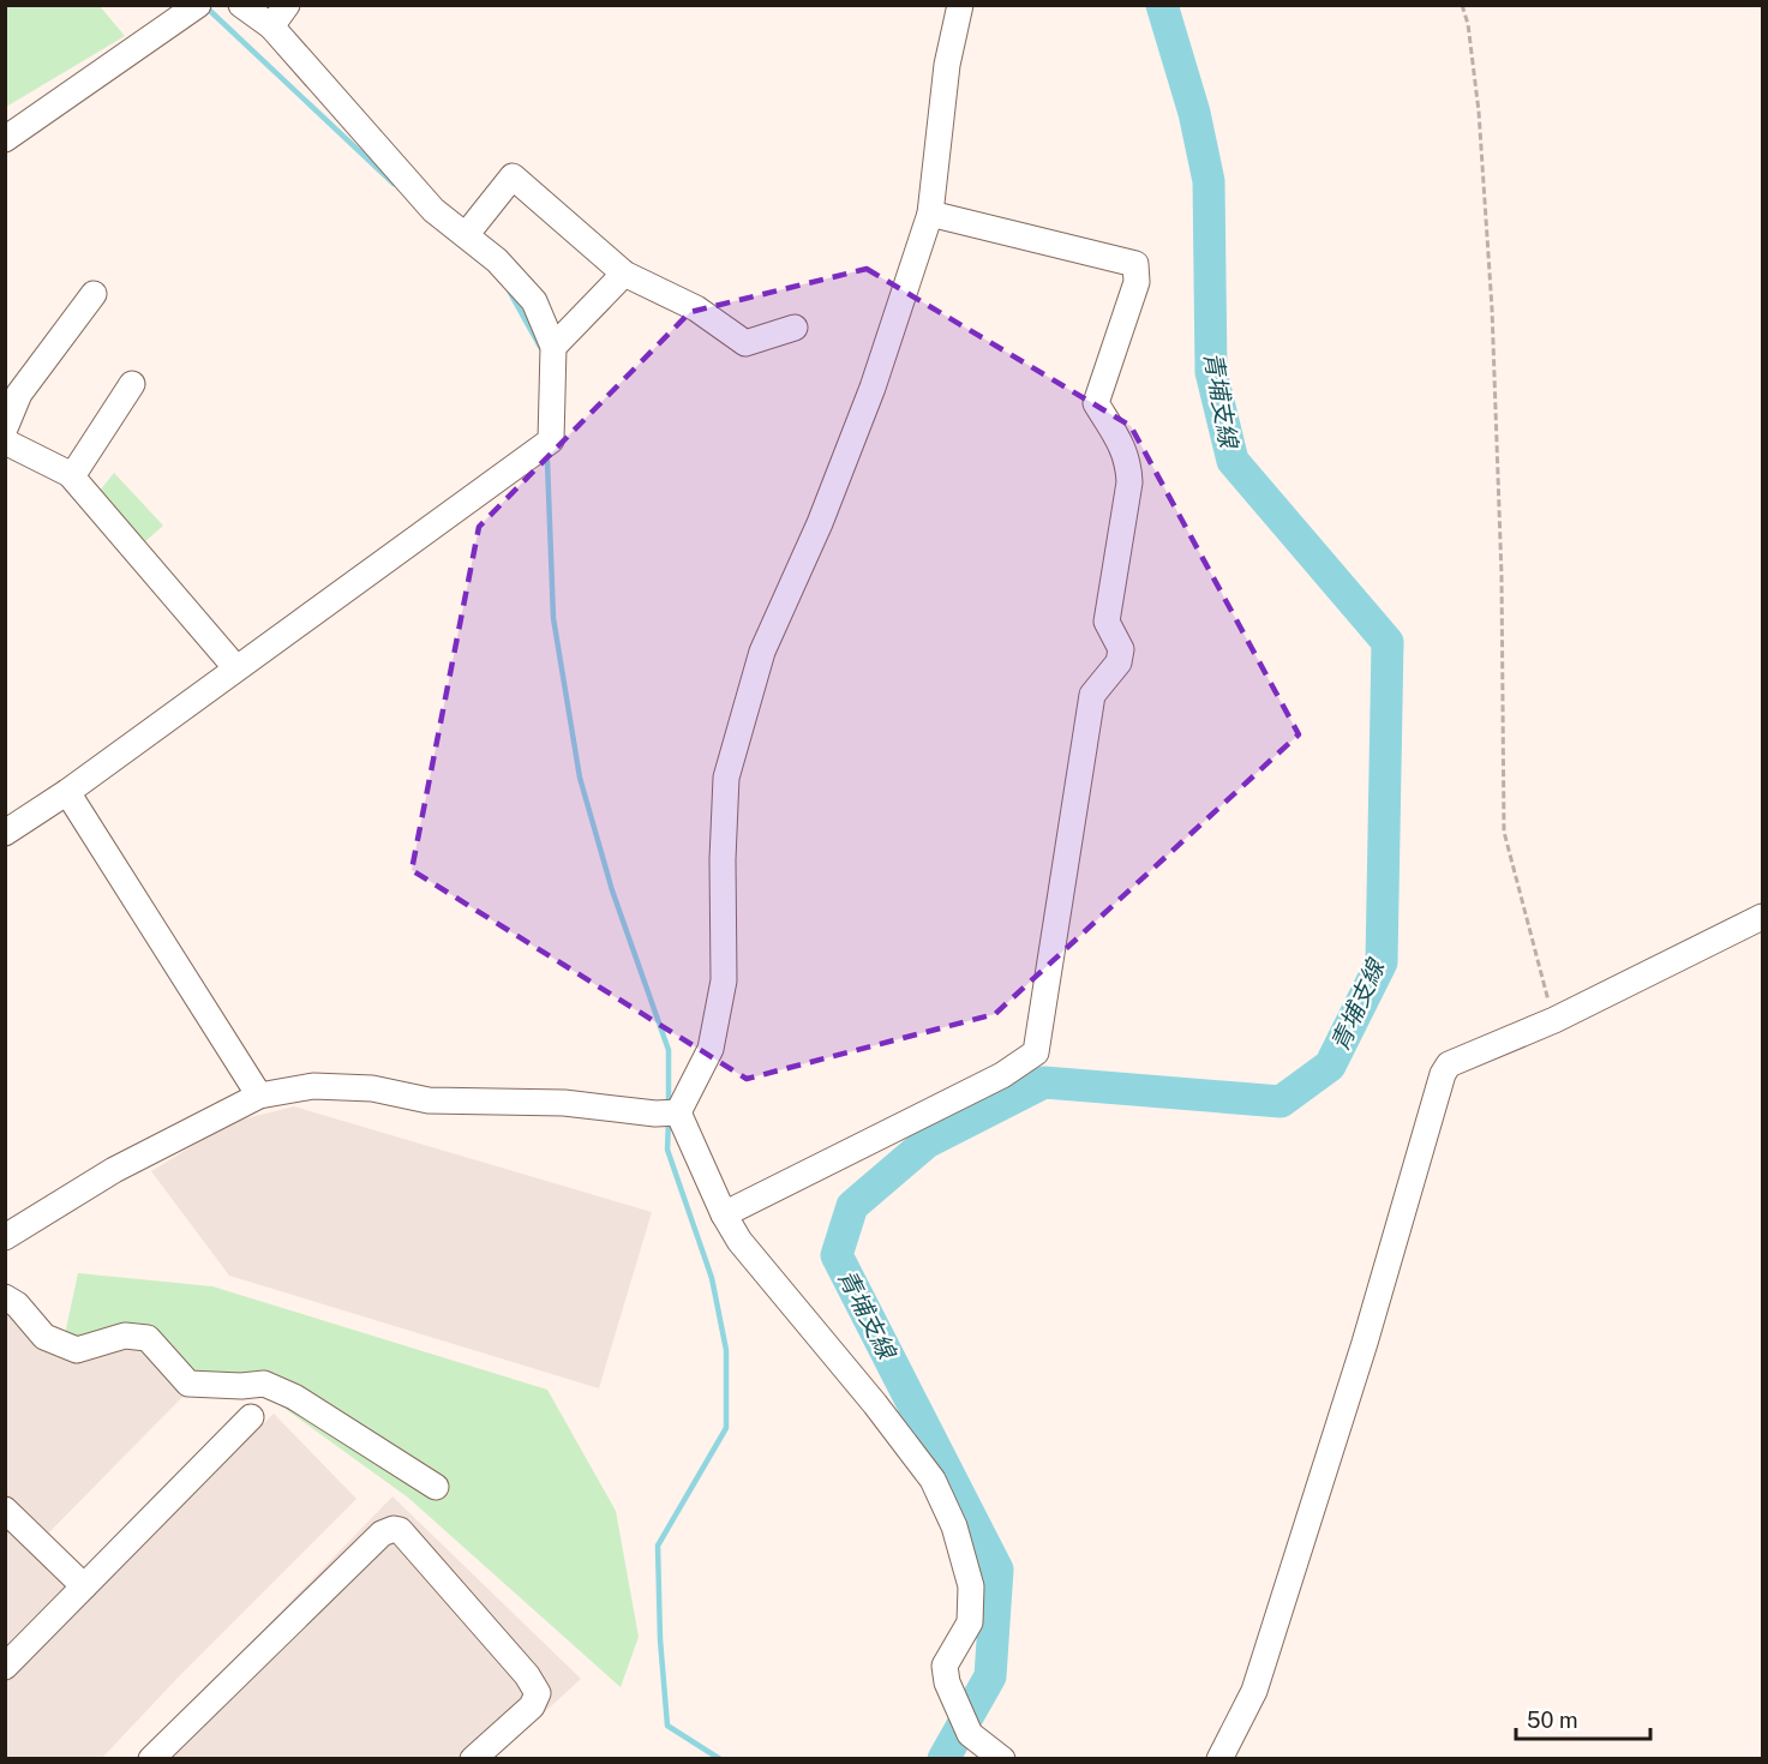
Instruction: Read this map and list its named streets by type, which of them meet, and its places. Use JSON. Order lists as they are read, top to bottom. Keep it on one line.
{"water":["青埔支線"],"scale_bar":"50 m"}
